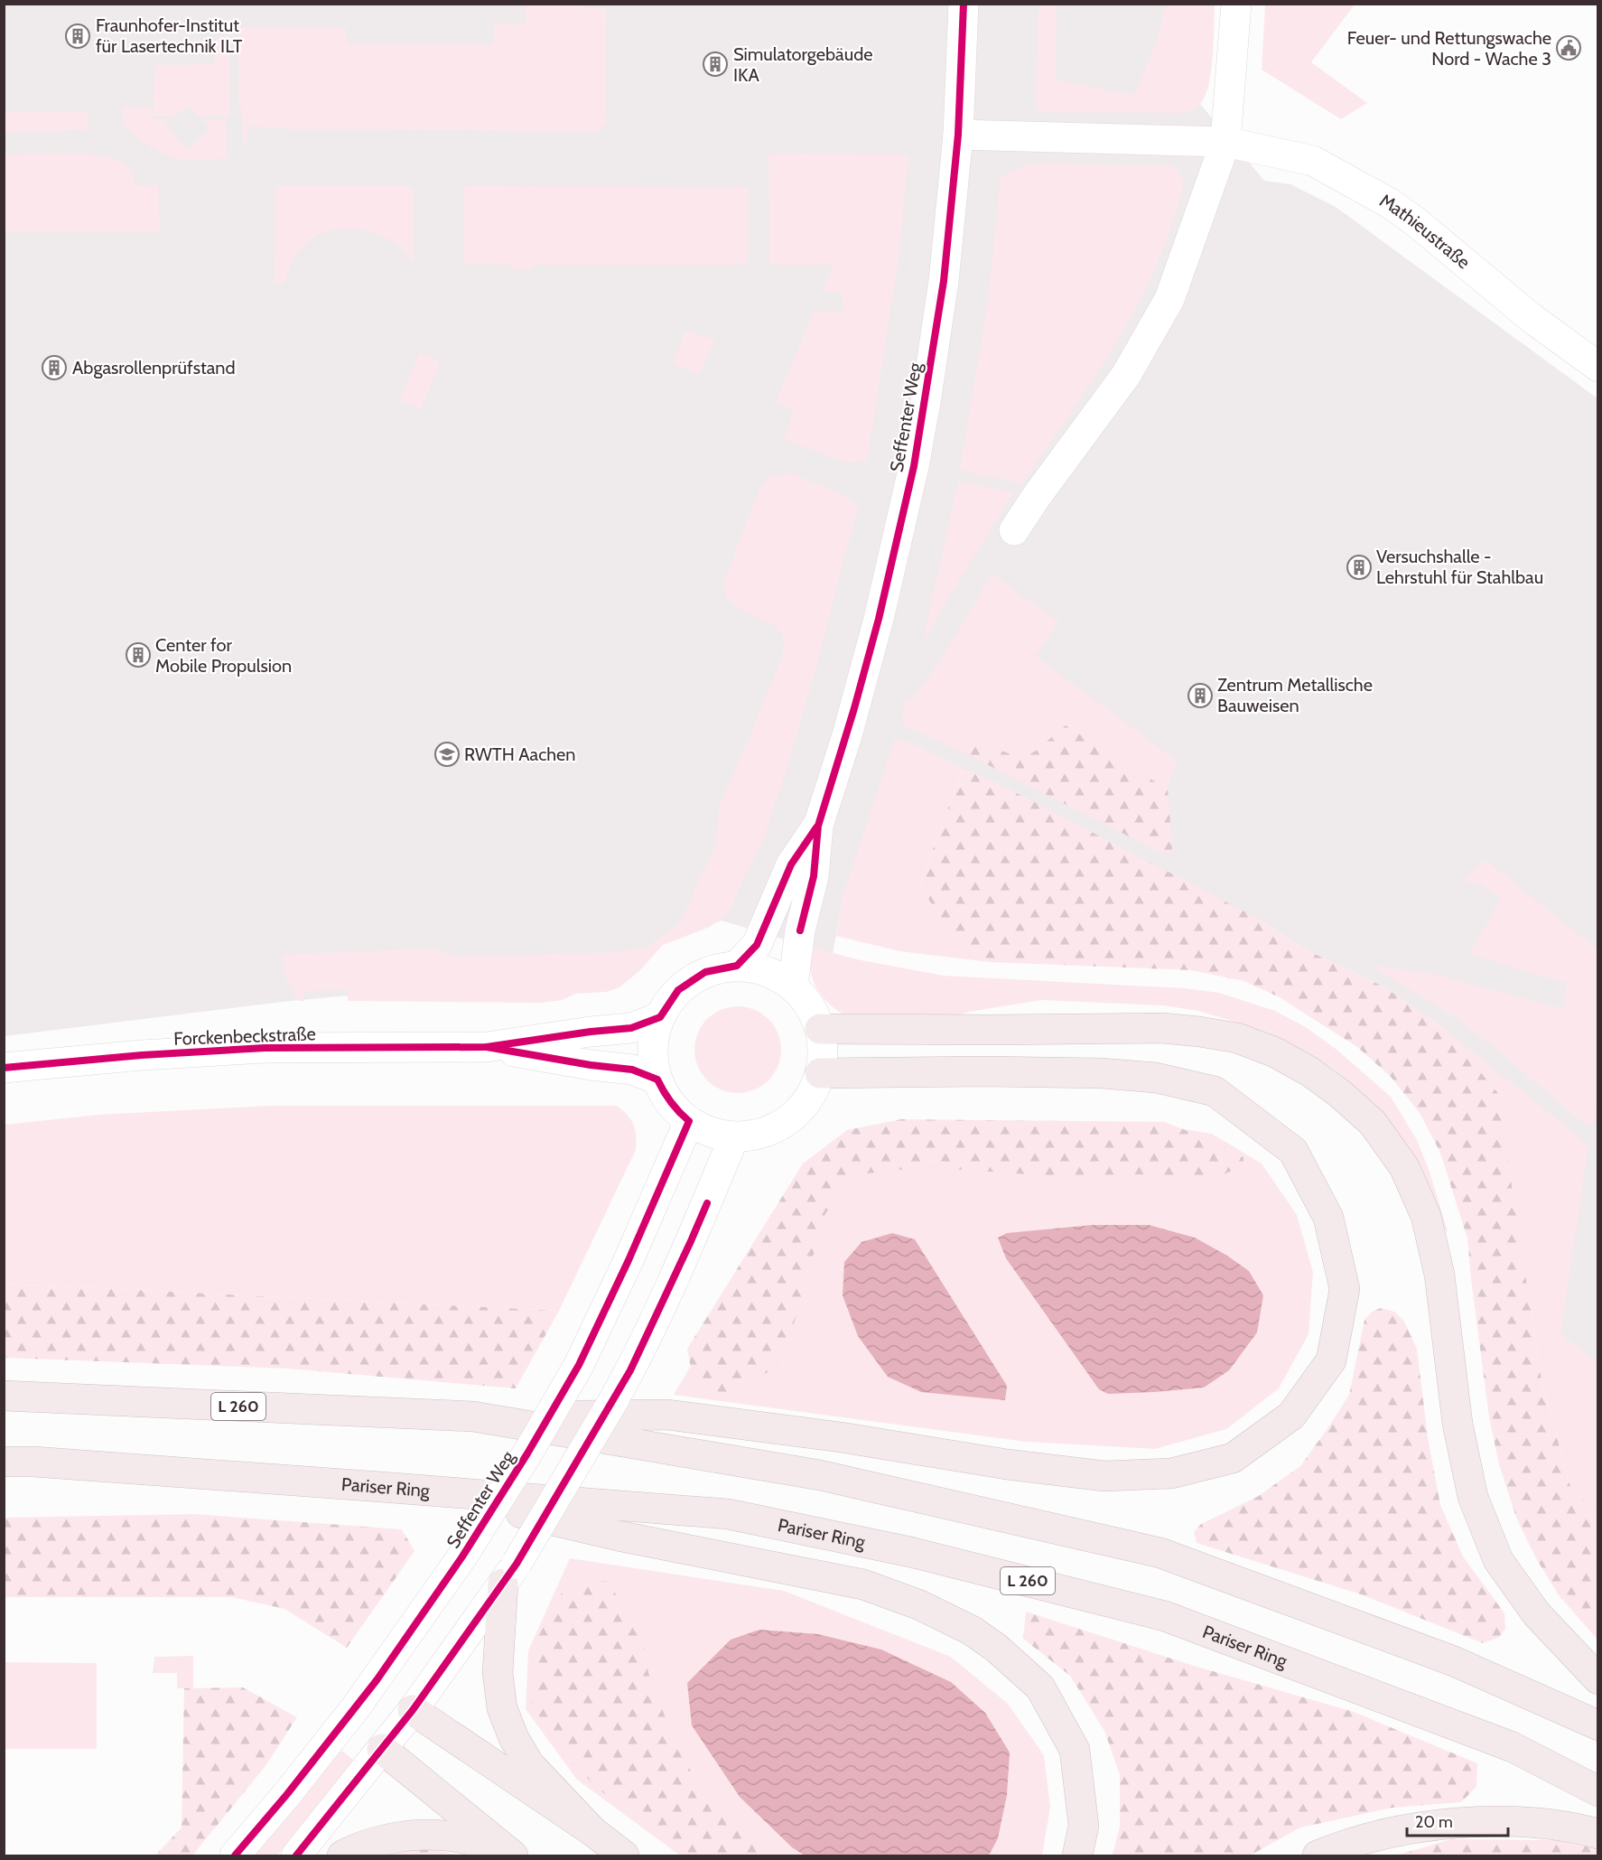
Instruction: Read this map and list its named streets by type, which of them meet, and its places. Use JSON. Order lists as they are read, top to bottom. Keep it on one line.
{"streets":{"highway":["L 260","Pariser Ring"],"street":["Mathieustraße","Seffenter Weg","Forckenbeckstraße"]},"crossings":[["Seffenter Weg","Forckenbeckstraße"]],"places":{"building":["Fraunhofer-Institut für Lasertechnik ILT","Simulatorgebäude IKA","Abgasrollenprüfstand","Versuchshalle - Lehrstuhl für Stahlbau","Center for Mobile Propulsion","Zentrum Metallische Bauweisen"],"public building":["Feuer- und Rettungswache Nord - Wache 3"],"school or university":["RWTH Aachen"]},"scale_bar":"20 m"}
